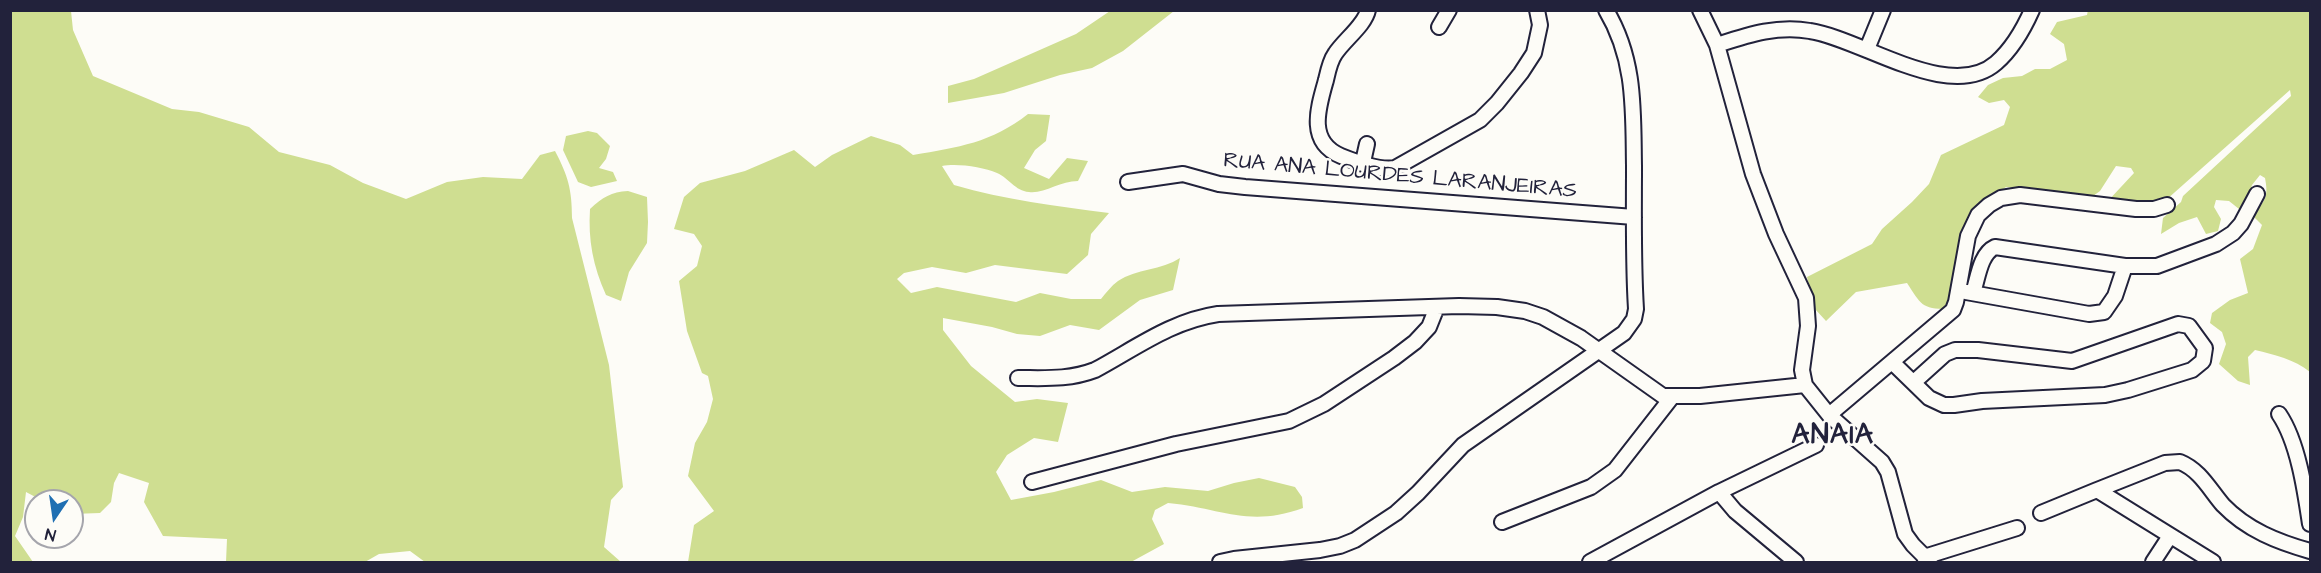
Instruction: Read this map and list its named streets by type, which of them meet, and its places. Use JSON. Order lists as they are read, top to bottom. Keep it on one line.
{"streets":{"street":["RUA ANA LOURDES LARANJEIRAS"]},"districts":["ANAIA"],"north":"bottom"}
